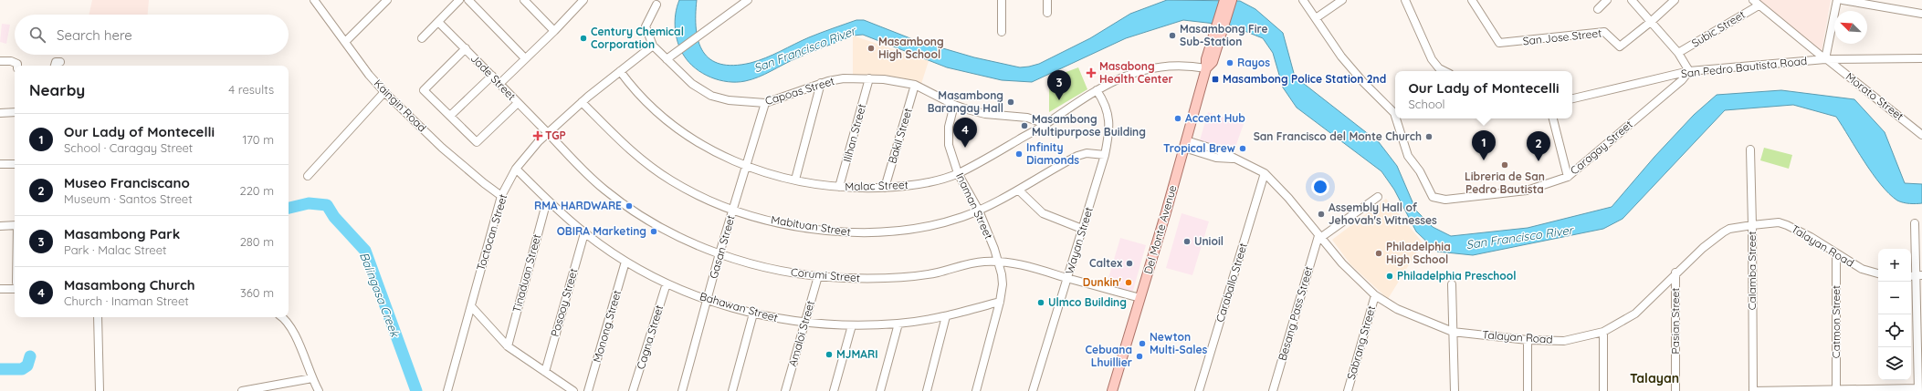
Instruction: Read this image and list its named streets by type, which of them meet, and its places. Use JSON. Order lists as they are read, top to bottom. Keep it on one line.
{"streets":{"main road":["Del Monte Avenue"],"street":["Subic Street","San Jose Street","San Pedro Bautista Road","Jade Street","Capoas Street","Morato Street","Kaingin Road","Ilihan Street","Bakil Street","Caragay Street","Malac Street","Inaman Street","Mabituan Street","Toctocan Street","Wayan Street","Talayan Road","Gasan Street","Calamba Street","Tinaduan Street","Corumi Street","Caraballo Street","Posooy Street","Bahawan Street","Besang Pass Street","Pasian Street","Catmon Street","Monong Street","Amaloi Street","Cagna Street","Sabrang Street"]},"crossings":[["Subic Street","Morato Street"],["San Pedro Bautista Road","Morato Street"],["San Pedro Bautista Road","Caragay Street"],["Jade Street","Toctocan Street"],["Jade Street","Corumi Street"],["Capoas Street","Ilihan Street"],["Capoas Street","Bakil Street"],["Capoas Street","Malac Street"],["Capoas Street","Inaman Street"],["Capoas Street","Toctocan Street"],["Capoas Street","Gasan Street"],["Kaingin Road","Toctocan Street"],["Ilihan Street","Malac Street"],["Bakil Street","Malac Street"],["Malac Street","Inaman Street"],["Malac Street","Del Monte Avenue"],["Malac Street","Toctocan Street"],["Malac Street","Wayan Street"],["Malac Street","Gasan Street"],["Inaman Street","Mabituan Street"],["Inaman Street","Corumi Street"],["Inaman Street","Bahawan Street"],["Mabituan Street","Toctocan Street"],["Mabituan Street","Wayan Street"],["Mabituan Street","Gasan Street"],["Del Monte Avenue","Talayan Road"],["Del Monte Avenue","Corumi Street"],["Toctocan Street","Corumi Street"],["Toctocan Street","Bahawan Street"],["Wayan Street","Corumi Street"],["Talayan Road","Calamba Street"],["Talayan Road","Caraballo Street"],["Talayan Road","Besang Pass Street"],["Talayan Road","Pasian Street"],["Talayan Road","Catmon Street"],["Talayan Road","Sabrang Street"],["Gasan Street","Corumi Street"],["Gasan Street","Bahawan Street"],["Tinaduan Street","Bahawan Street"],["Corumi Street","Amaloi Street"],["Posooy Street","Bahawan Street"],["Bahawan Street","Monong Street"],["Bahawan Street","Amaloi Street"],["Bahawan Street","Cagna Street"]],"districts":["Talayan"],"water":["San Francisco River","Balingasa Creek"],"places":{"other":["Masambong Fire Sub-Station","Century Chemical Corporation","Masambong High School","Rayos","Masambong Barangay Hall","Accent Hub","Masambong Multipurpose Building","San Francisco del Monte Church","Tropical Brew","Infinity Diamonds","Libreria de San Pedro Bautista","RMA HARDWARE","Assembly Hall of Jehovah's Witnesses","OBIRA Marketing","Unioil","Philadelphia High School","Caltex","Philadelphia Preschool","Dunkin'","Ulmco Building","Newton Multi-Sales","MJMARI","Cebuana Lhuillier"],"health":["Masabong Health Center","TGP"],"transit":["Masambong Police Station 2nd"]},"north":"top left","page":{"search":"Search here","heading":["Nearby","4 results"],"pins":["3","4","1","2"],"popup":["Our Lady of Montecelli","School"],"list":[{"mark":"1","name":"Our Lady of Montecelli","note":"School · Caragay Street","value":"170 m"},{"mark":"2","name":"Museo Franciscano","note":"Museum · Santos Street","value":"220 m"},{"mark":"3","name":"Masambong Park","note":"Park · Malac Street","value":"280 m"},{"mark":"4","name":"Masambong Church","note":"Church · Inaman Street","value":"360 m"}],"map_buttons":["+","−"]}}
